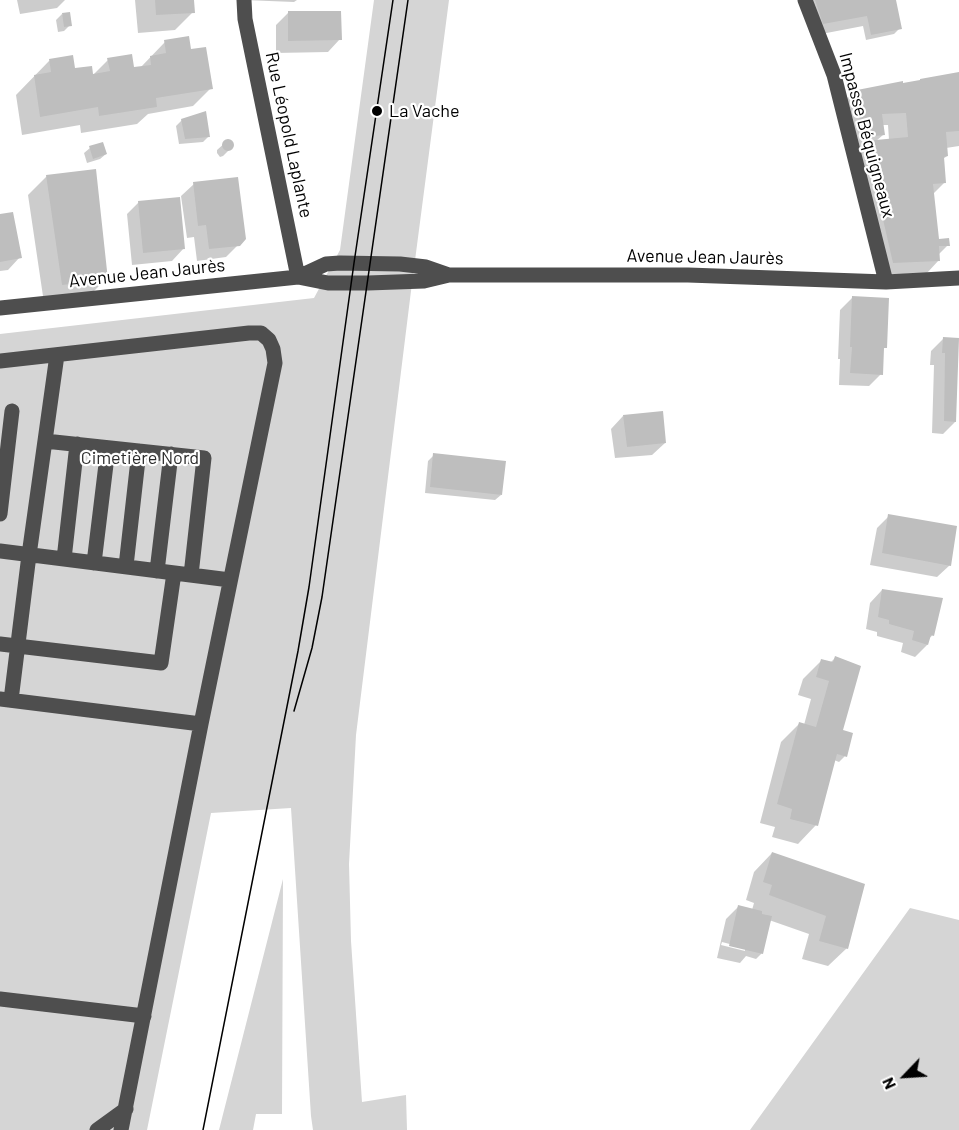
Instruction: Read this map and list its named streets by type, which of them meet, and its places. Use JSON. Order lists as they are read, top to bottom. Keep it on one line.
{"streets":{"street":["Rue Léopold Laplante","Impasse Béquigneaux","Avenue Jean Jaurès"]},"crossings":[["Rue Léopold Laplante","Avenue Jean Jaurès"],["Impasse Béquigneaux","Avenue Jean Jaurès"]],"parks":["Cimetière Nord"],"places":["La Vache"],"north":"bottom left"}
